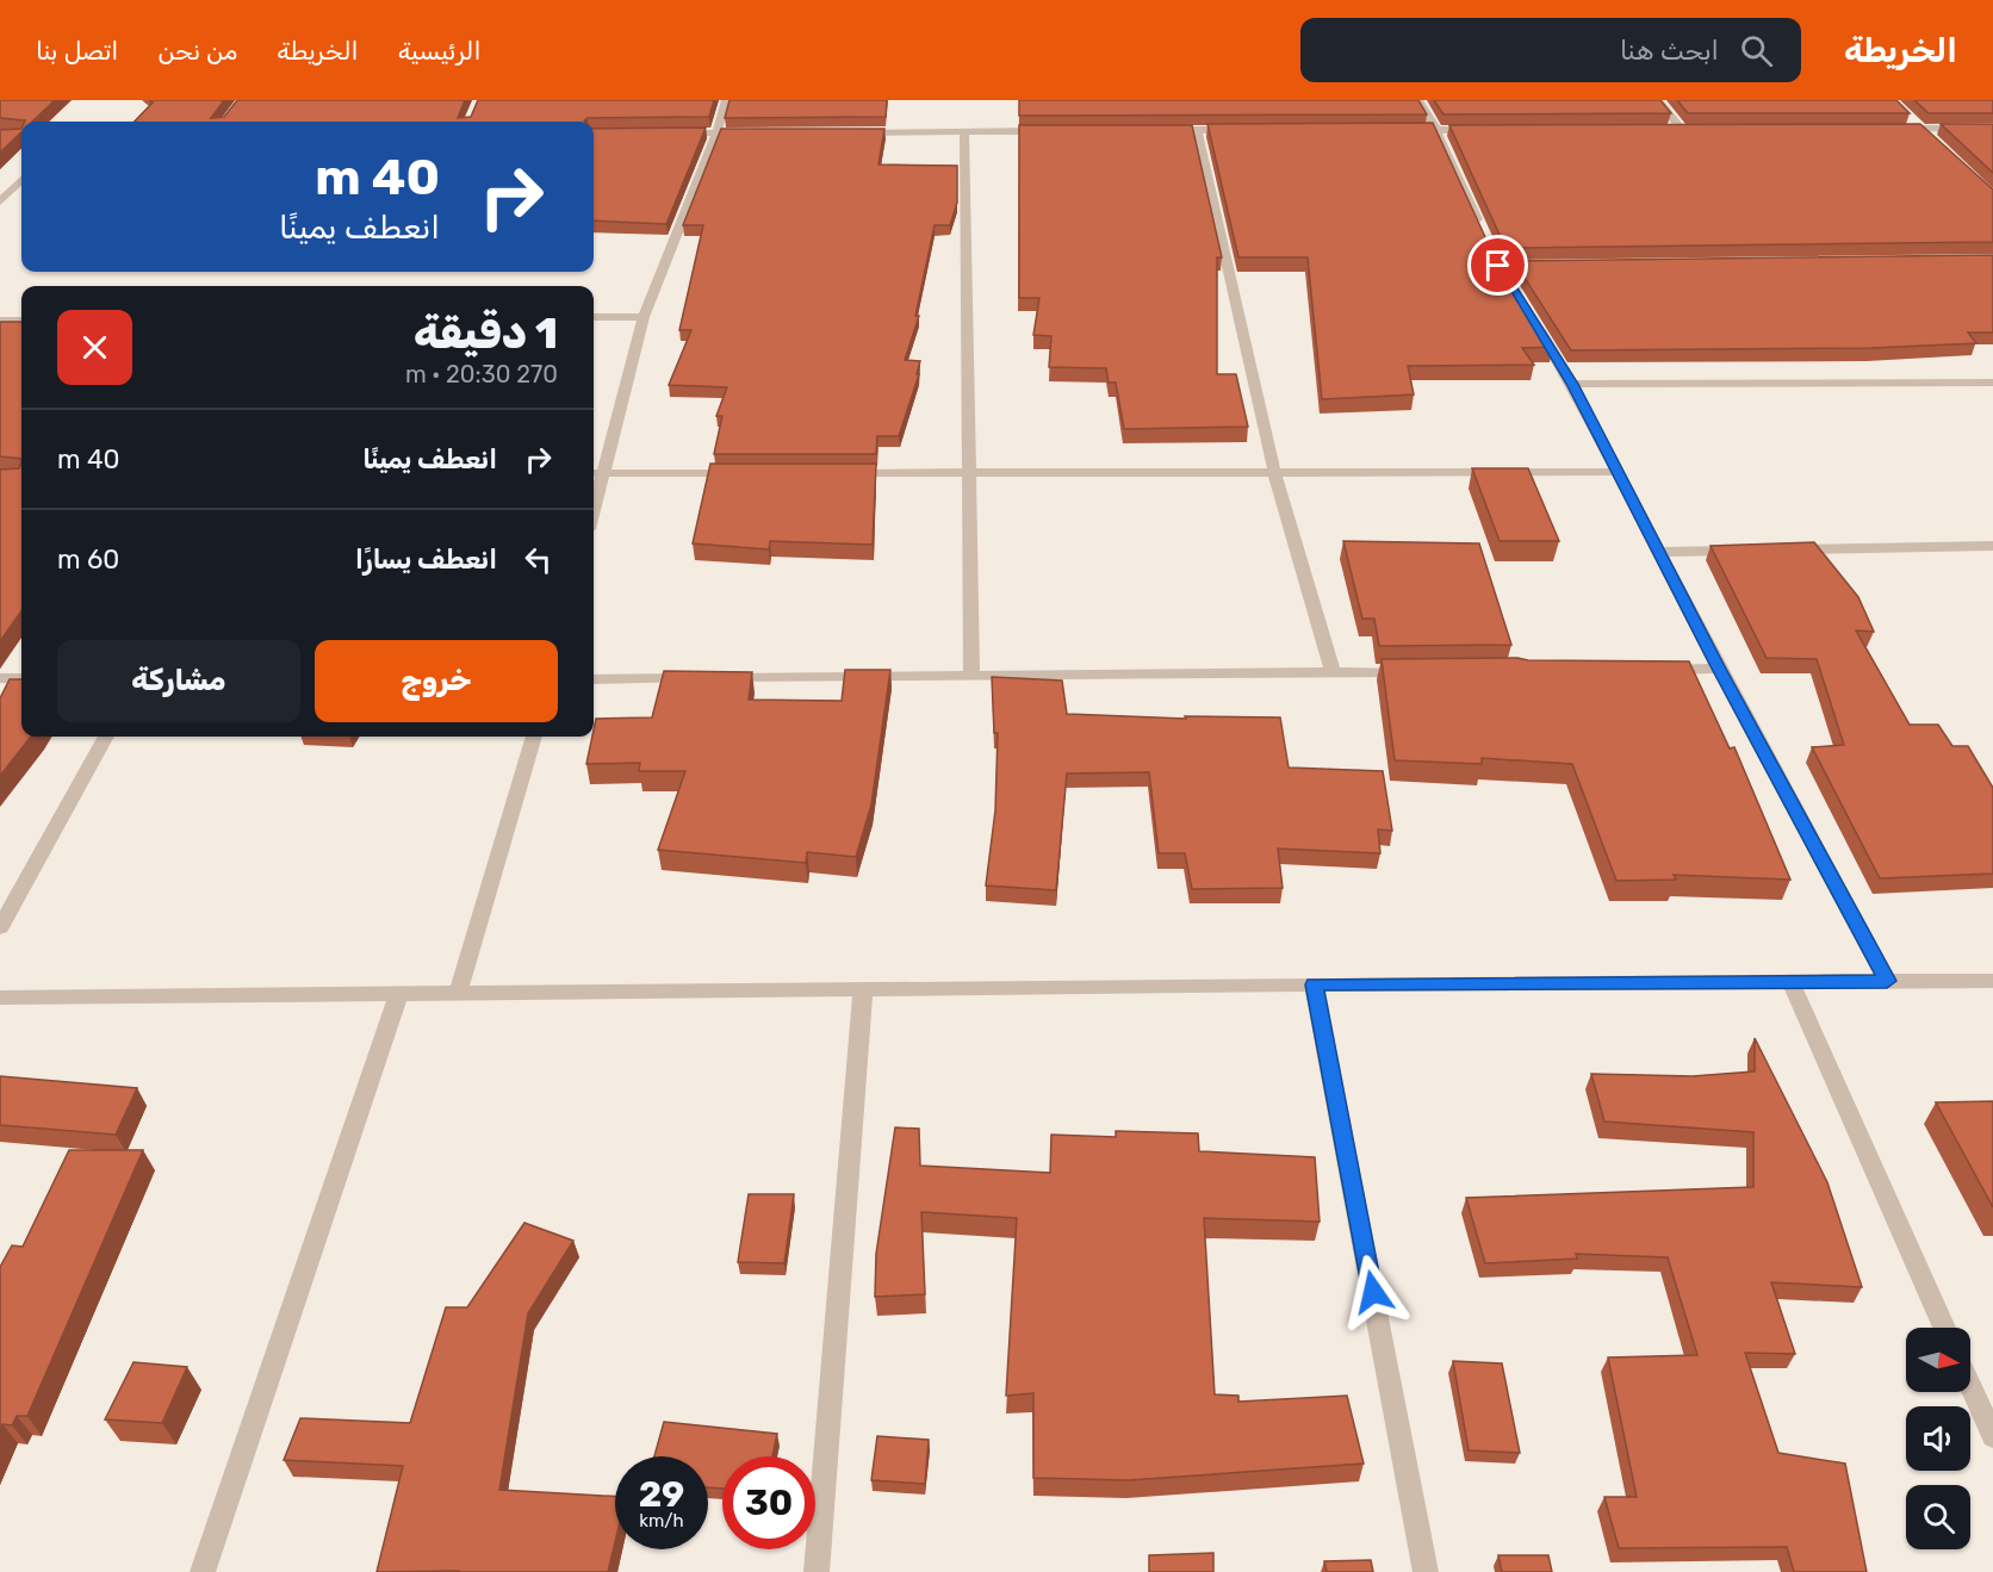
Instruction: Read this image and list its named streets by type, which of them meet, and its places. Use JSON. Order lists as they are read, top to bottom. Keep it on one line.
{"north":"right","page":{"header":"الخريطة","search":"ابحث هنا","nav":["الرئيسية","الخريطة","من نحن","اتصل بنا"],"turn":["40 m","انعطف يمينًا"],"heading":["1 دقيقة","270 m · 20:30"],"list":[{"name":"انعطف يمينًا","value":"40 m"},{"name":"انعطف يسارًا","value":"60 m"}],"buttons":["خروج","مشاركة"],"speed":"29 km/h","limit":"30"}}
